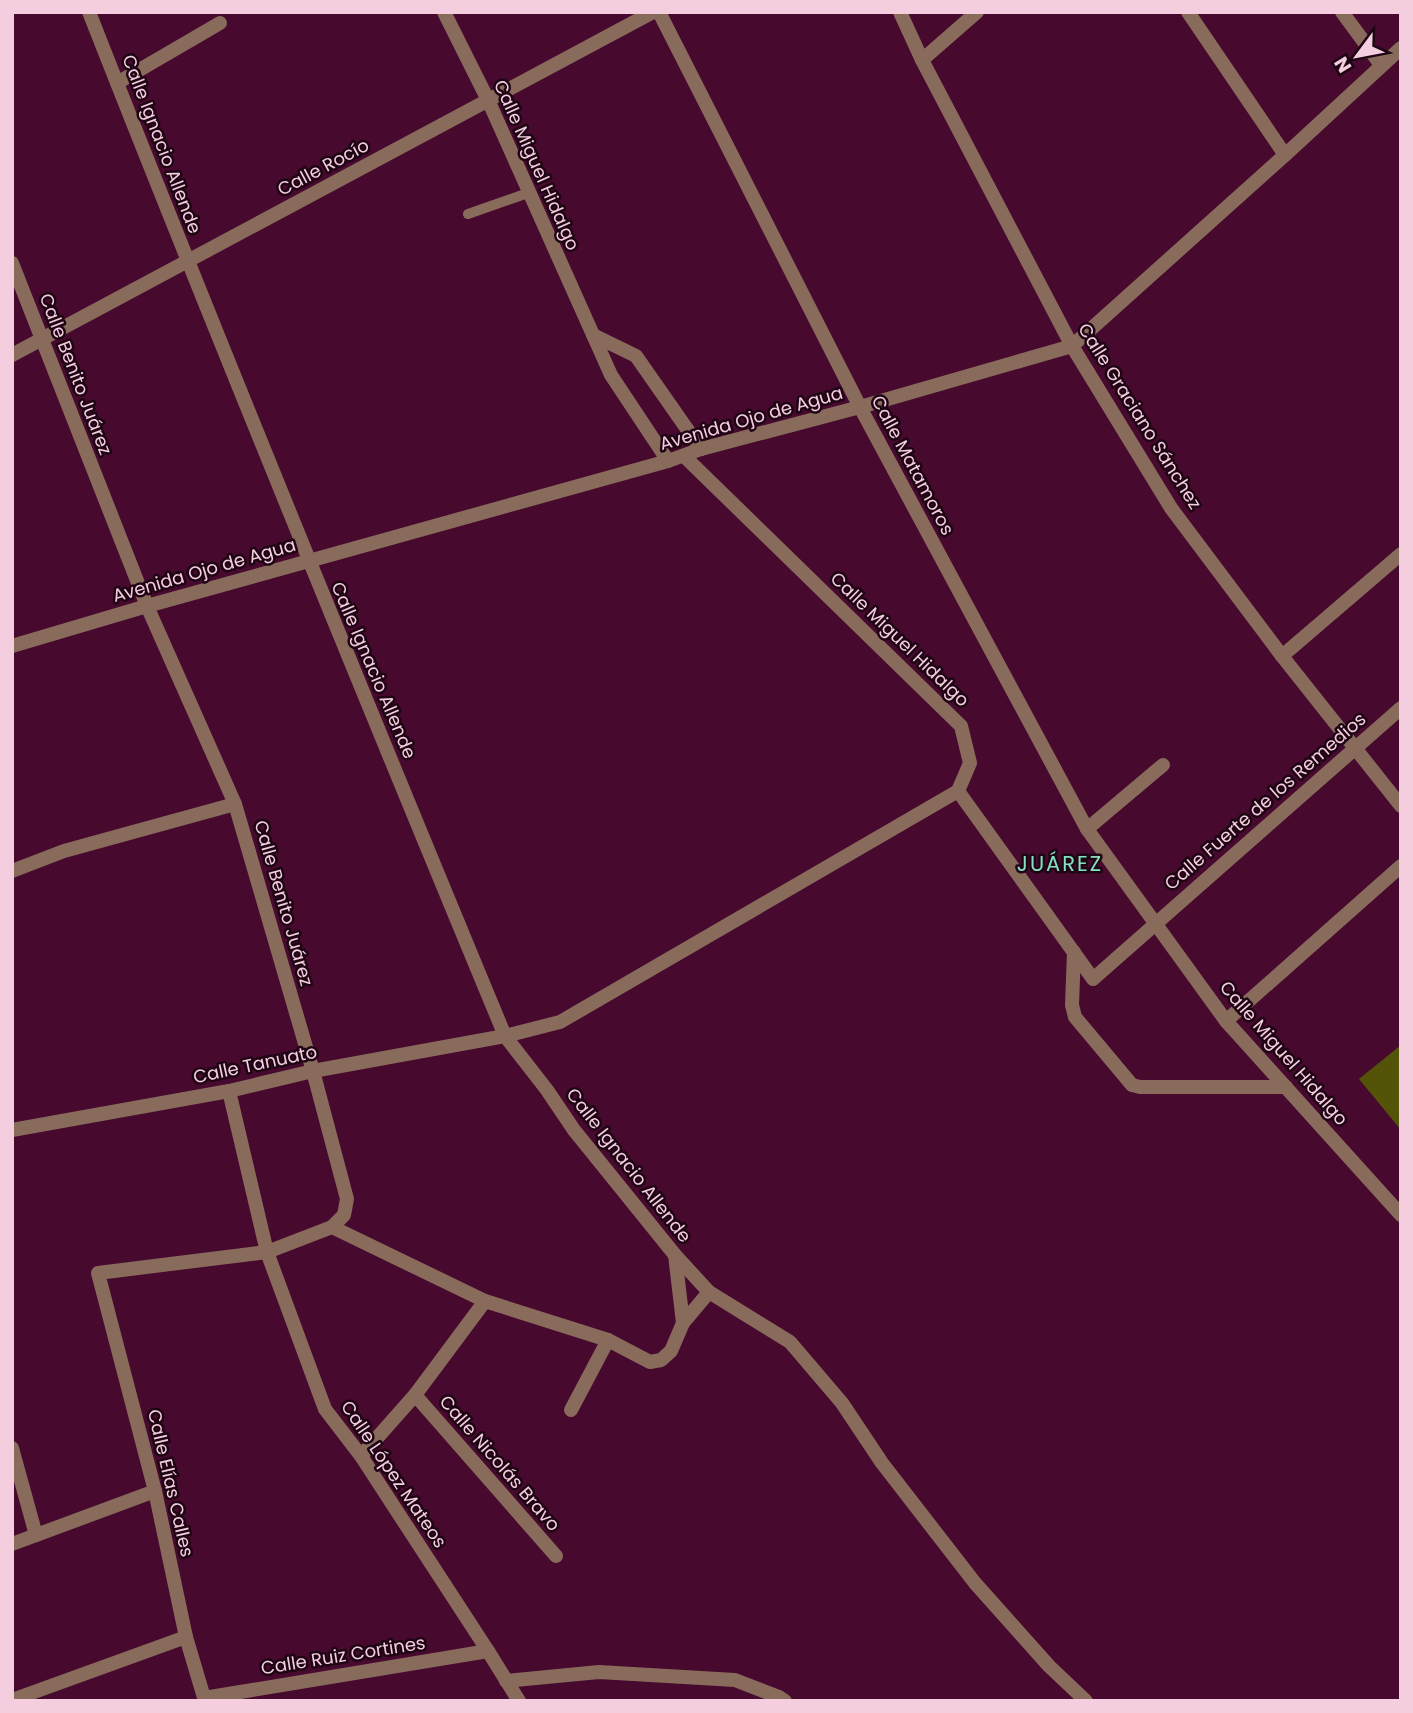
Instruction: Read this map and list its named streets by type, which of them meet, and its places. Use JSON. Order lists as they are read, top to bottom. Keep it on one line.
{"streets":{"street":["Calle Ignacio Allende","Calle Miguel Hidalgo","Calle Rocío","Calle Benito Juárez","Calle Graciano Sánchez","Avenida Ojo de Agua","Calle Matamoros","Calle Fuerte de los Remedios","Calle Tanuato","Calle Nicolás Bravo","Calle López Mateos","Calle Elías Calles","Calle Ruiz Cortines"]},"crossings":[["Calle Ignacio Allende","Calle Rocío"],["Calle Ignacio Allende","Avenida Ojo de Agua"],["Calle Ignacio Allende","Calle Tanuato"],["Calle Miguel Hidalgo","Calle Rocío"],["Calle Miguel Hidalgo","Avenida Ojo de Agua"],["Calle Miguel Hidalgo","Calle Matamoros"],["Calle Miguel Hidalgo","Calle Fuerte de los Remedios"],["Calle Miguel Hidalgo","Calle Tanuato"],["Calle Rocío","Calle Benito Juárez"],["Calle Benito Juárez","Avenida Ojo de Agua"],["Calle Benito Juárez","Calle Tanuato"],["Calle Graciano Sánchez","Avenida Ojo de Agua"],["Calle Graciano Sánchez","Calle Fuerte de los Remedios"],["Avenida Ojo de Agua","Calle Matamoros"],["Calle Matamoros","Calle Fuerte de los Remedios"],["Calle Tanuato","Calle López Mateos"],["Calle López Mateos","Calle Elías Calles"],["Calle López Mateos","Calle Ruiz Cortines"],["Calle Elías Calles","Calle Ruiz Cortines"]],"districts":["JUÁREZ"],"north":"bottom left"}
